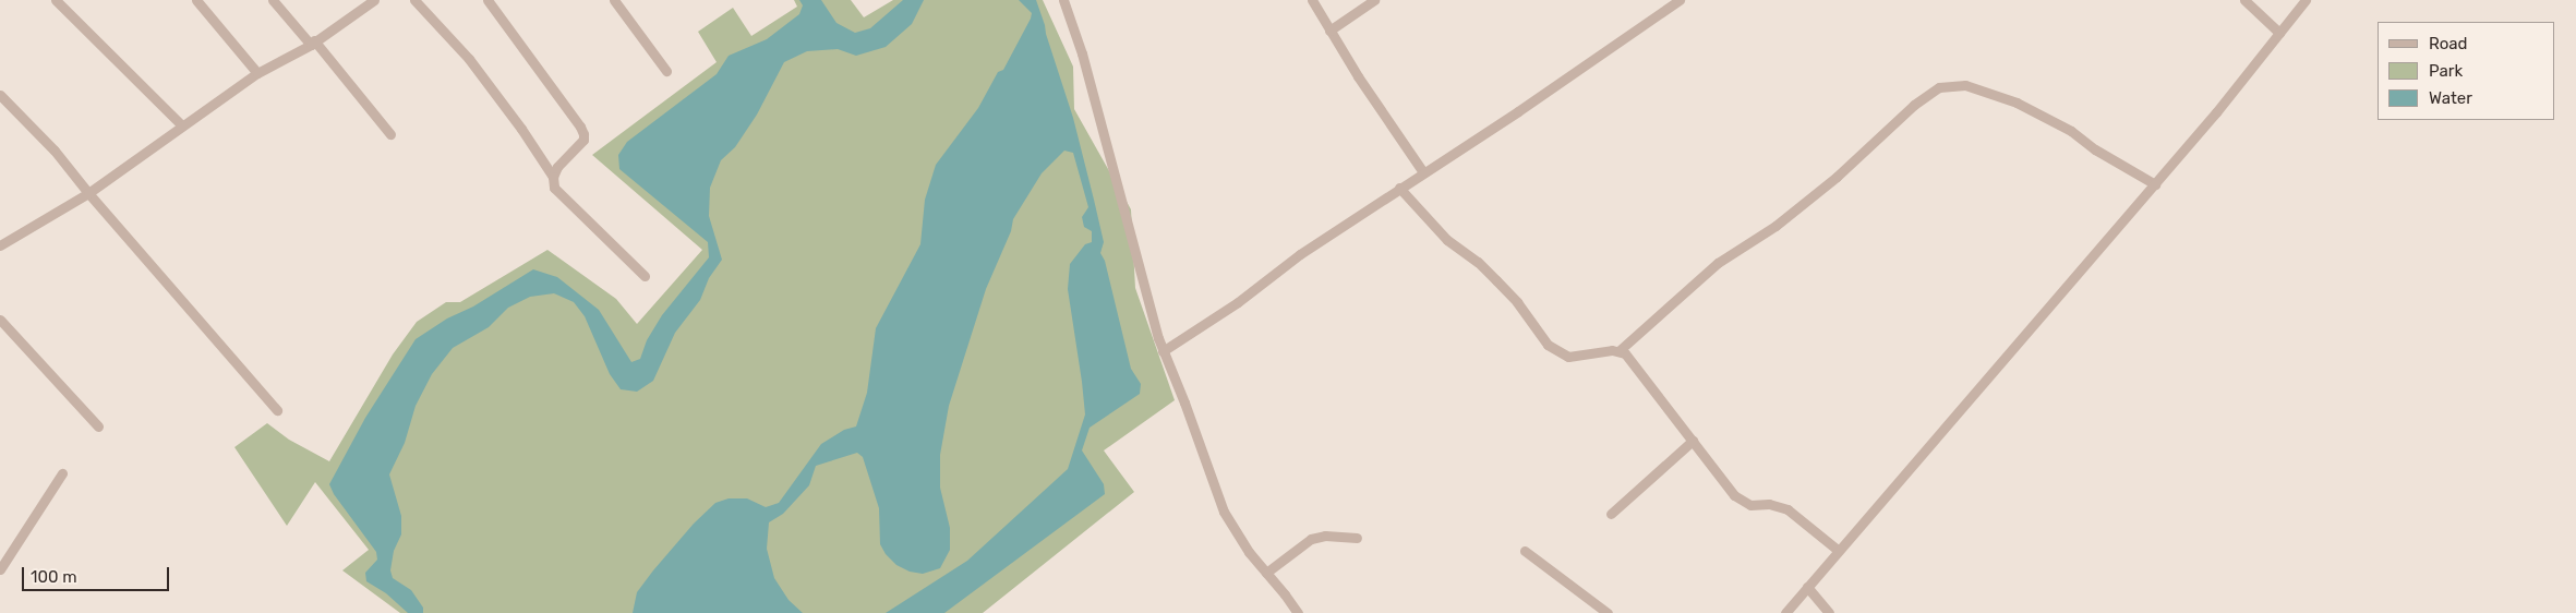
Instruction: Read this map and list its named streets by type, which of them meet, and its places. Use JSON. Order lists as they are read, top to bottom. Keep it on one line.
{"legend":["Road","Park","Water"],"scale_bar":"100 m"}
